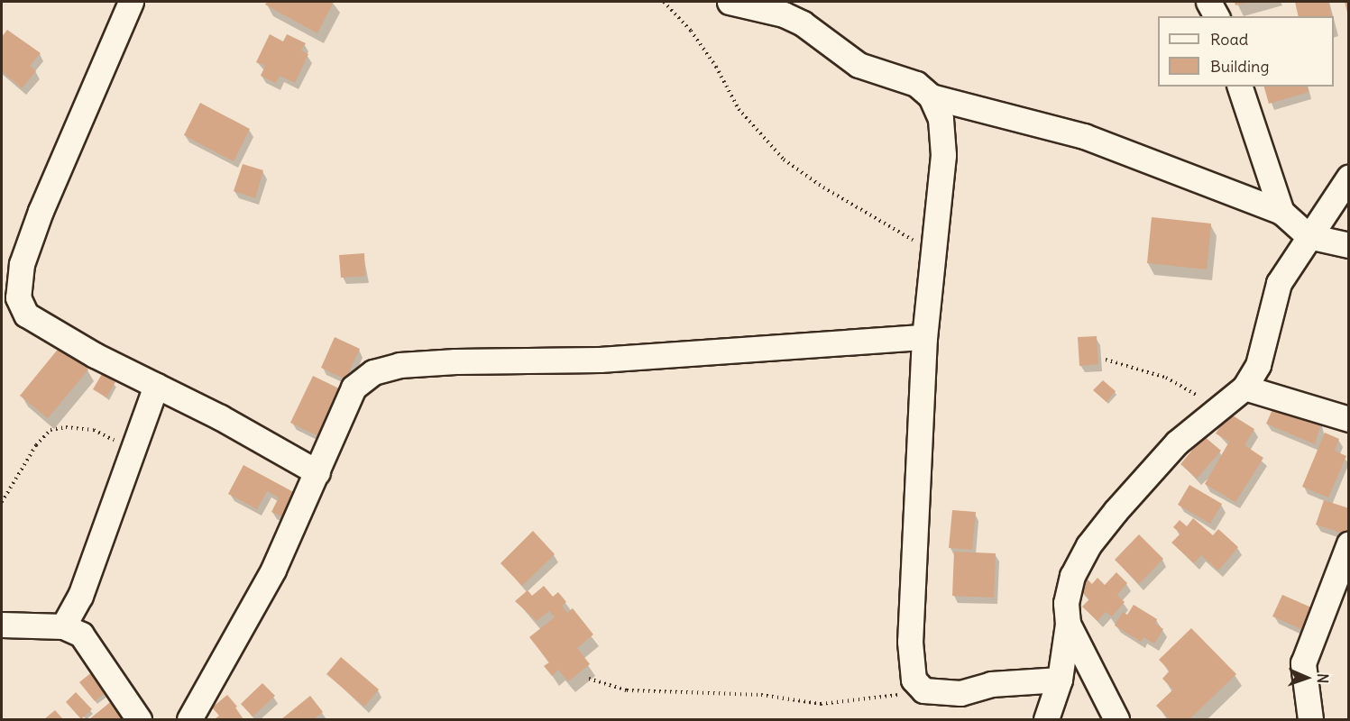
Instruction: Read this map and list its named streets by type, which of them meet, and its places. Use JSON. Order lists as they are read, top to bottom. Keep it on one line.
{"legend":["Road","Building"],"north":"right"}
